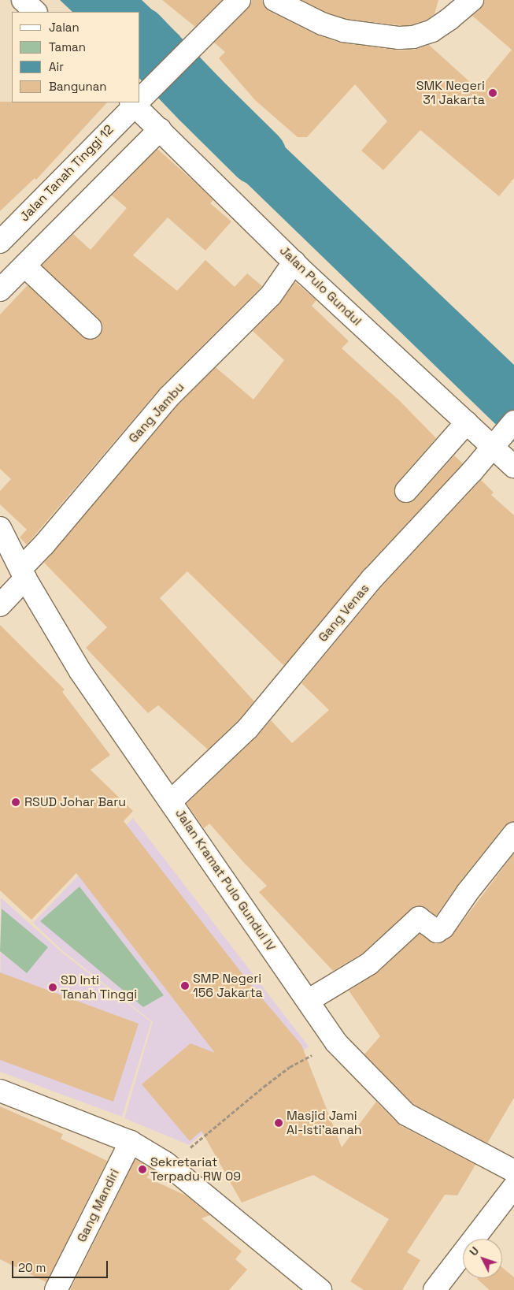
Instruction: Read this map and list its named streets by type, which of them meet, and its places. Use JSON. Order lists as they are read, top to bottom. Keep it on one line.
{"streets":{"street":["Jalan Tanah Tinggi 12","Jalan Pulo Gundul","Gang Jambu","Gang Venas","Jalan Kramat Pulo Gundul IV","Gang Mandiri"]},"crossings":[["Jalan Pulo Gundul","Gang Jambu"],["Jalan Pulo Gundul","Gang Venas"],["Gang Jambu","Jalan Kramat Pulo Gundul IV"],["Gang Venas","Jalan Kramat Pulo Gundul IV"]],"places":["SMK Negeri 31 Jakarta","RSUD Johar Baru","SMP Negeri 156 Jakarta","SD Inti Tanah Tinggi","Masjid Jami Al-Isti'aanah","Sekretariat Terpadu RW 09"],"legend":["Jalan","Taman","Air","Bangunan"],"scale_bar":"20 m","north":"top left"}
